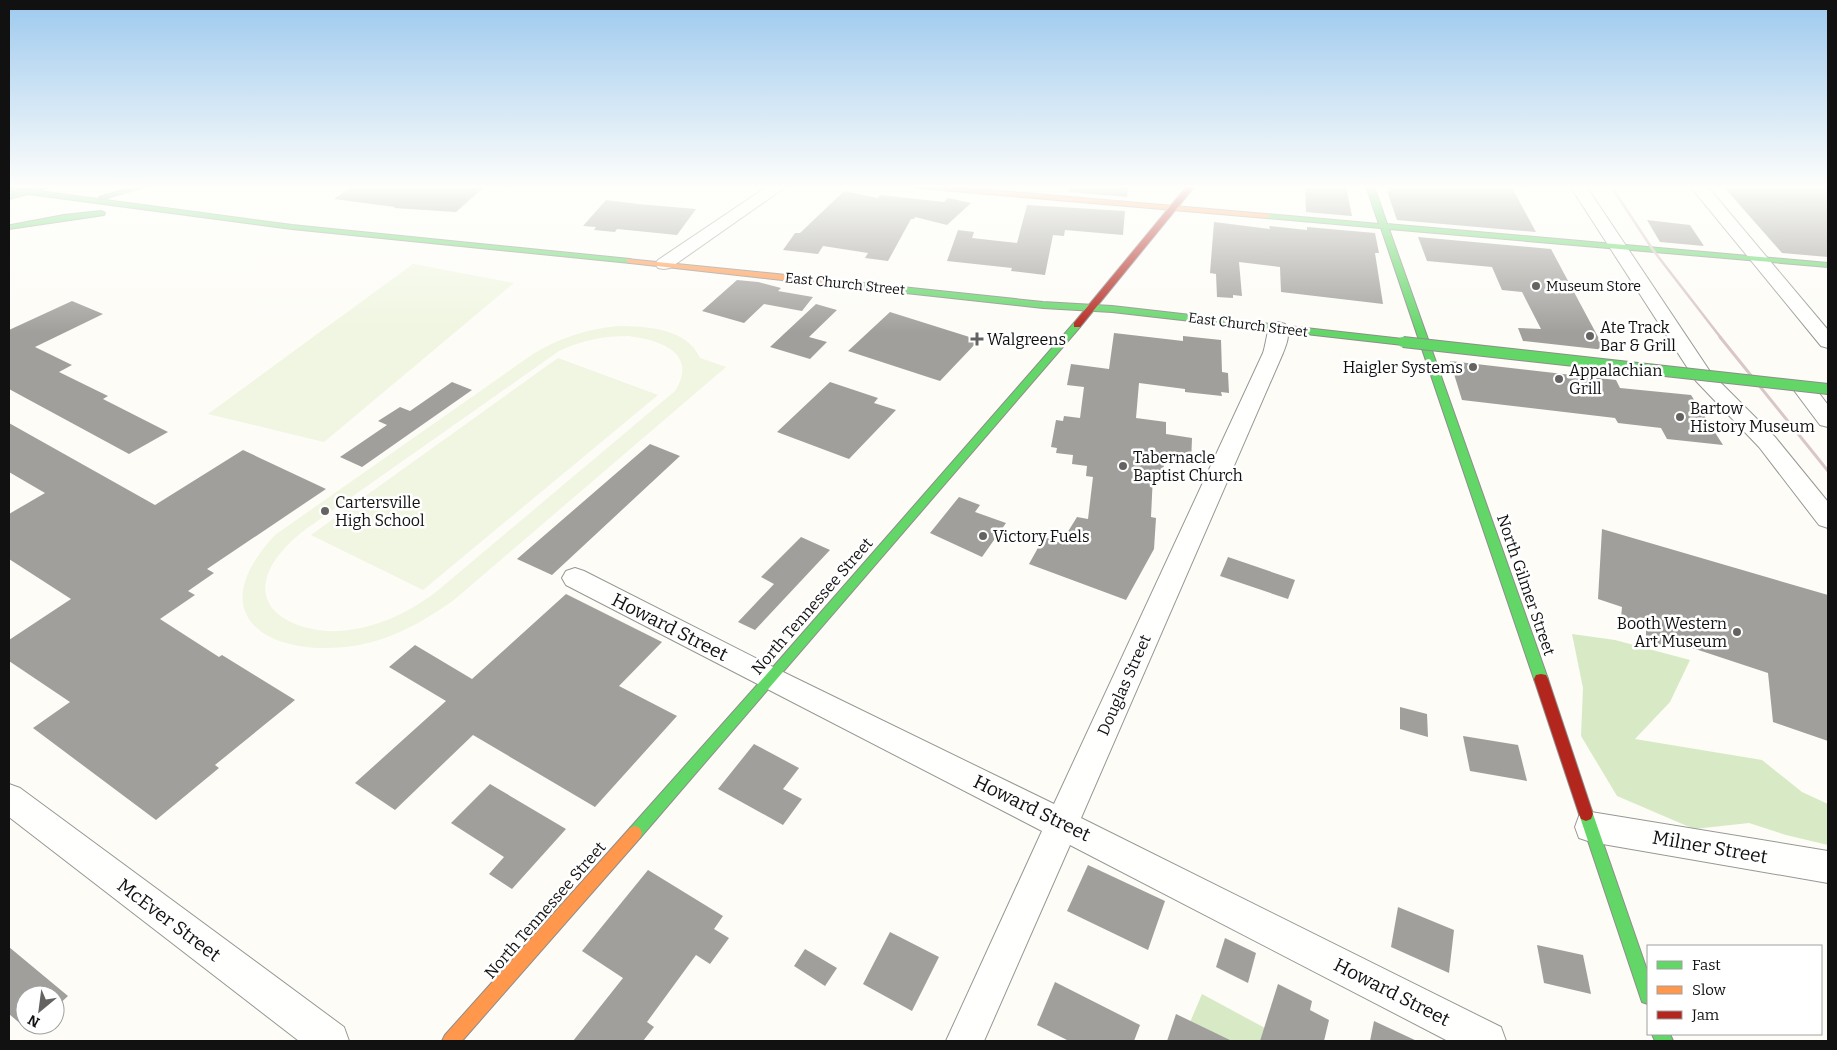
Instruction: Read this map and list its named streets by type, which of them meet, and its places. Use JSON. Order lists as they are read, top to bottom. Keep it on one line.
{"streets":{"main road":["East Church Street","North Gilmer Street","North Tennessee Street"],"street":["Howard Street","Douglas Street","Milner Street","McEver Street"]},"crossings":[["East Church Street","North Tennessee Street"],["East Church Street","Douglas Street"],["North Gilmer Street","Milner Street"],["North Tennessee Street","Howard Street"],["Howard Street","Douglas Street"]],"places":{"other":["Museum Store","Ate Track Bar & Grill","Haigler Systems","Appalachian Grill","Bartow History Museum","Tabernacle Baptist Church","Cartersville High School","Victory Fuels","Booth Western Art Museum"],"health":["Walgreens"]},"legend":["Fast","Slow","Jam"],"north":"bottom left"}
